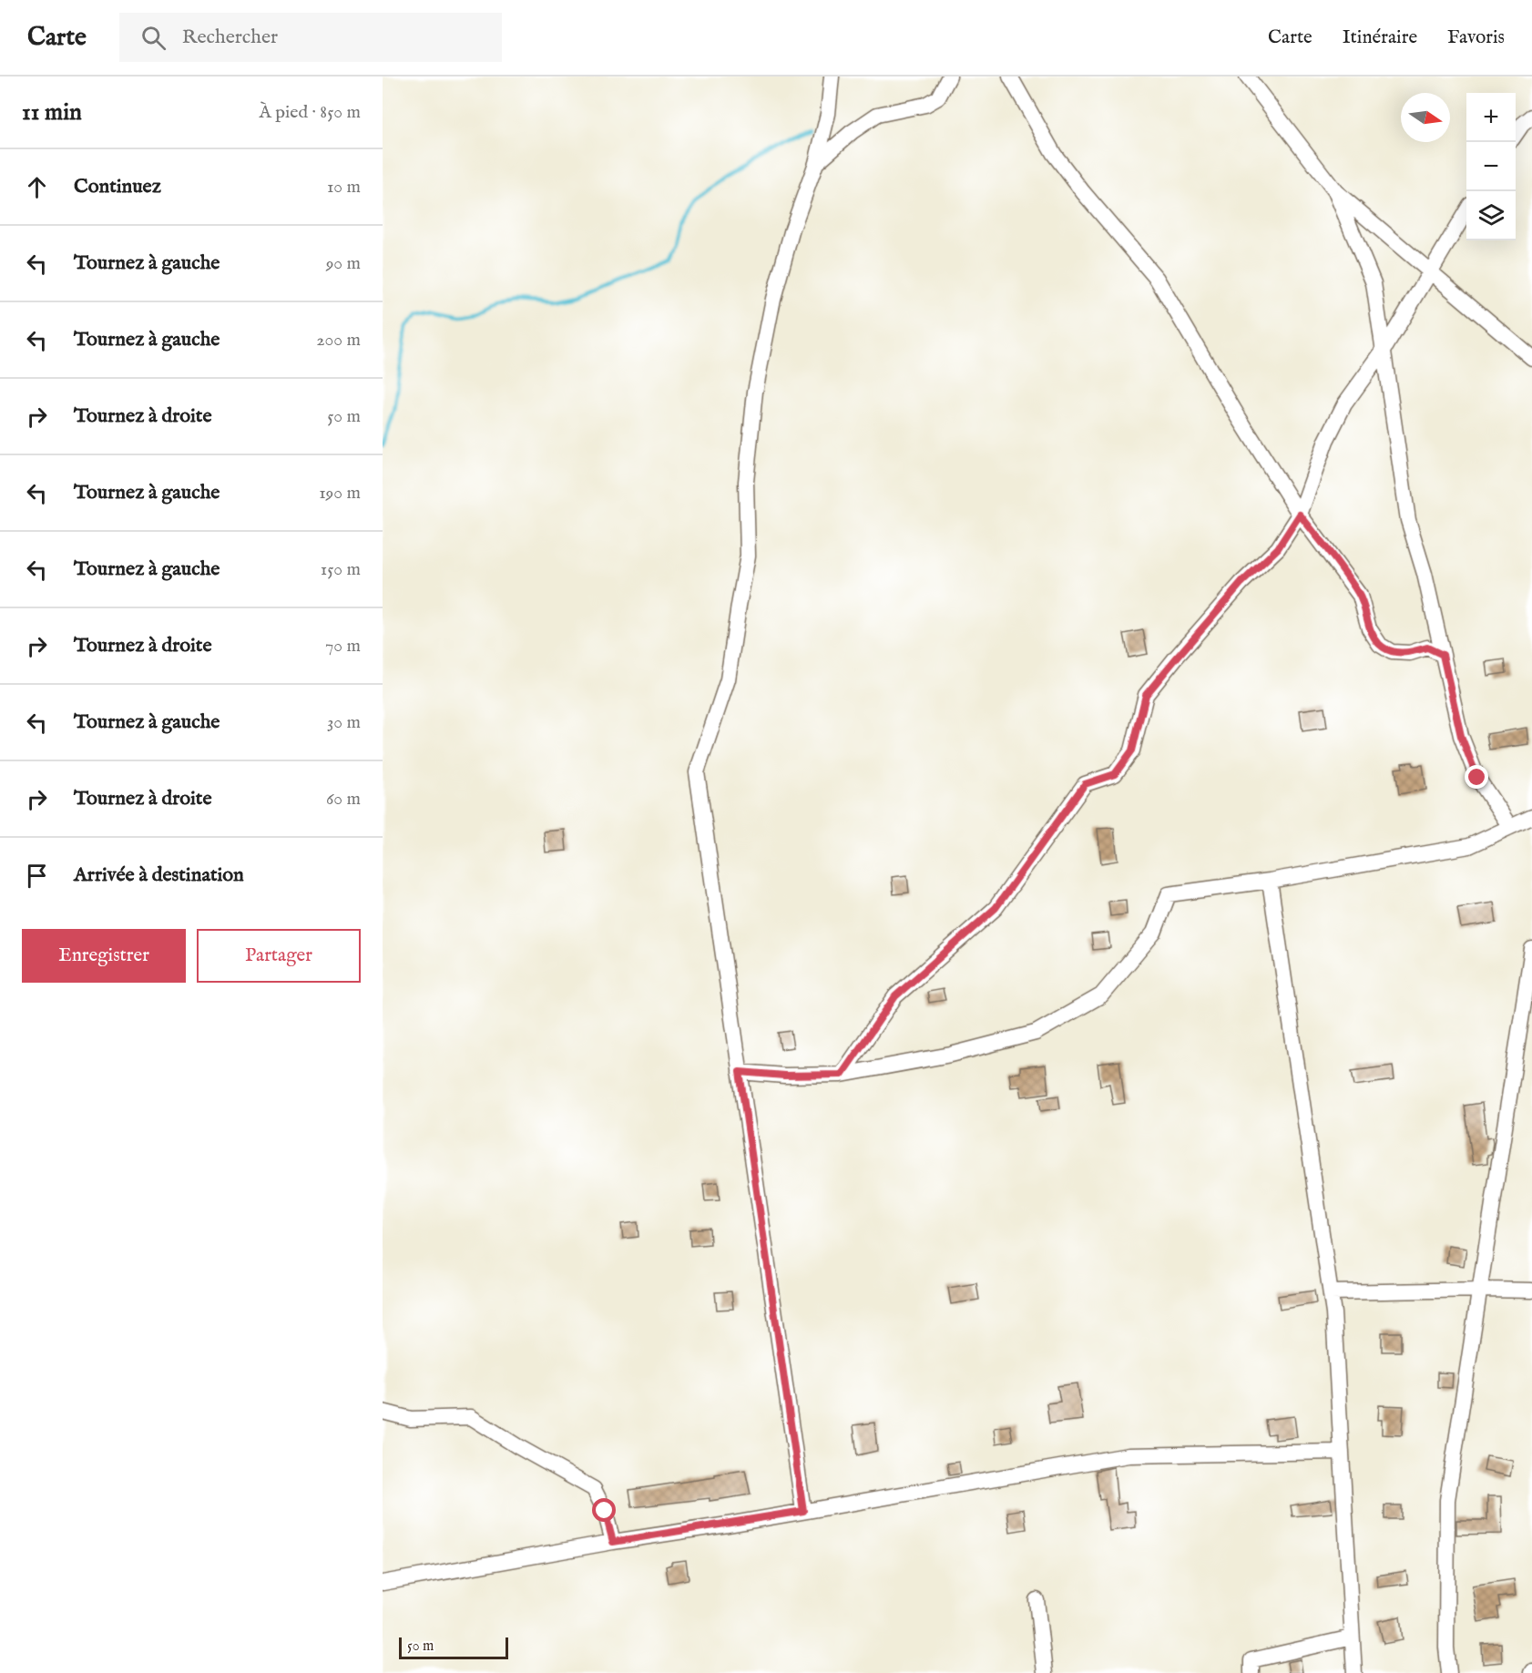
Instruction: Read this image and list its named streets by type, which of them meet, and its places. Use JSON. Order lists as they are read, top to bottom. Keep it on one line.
{"scale_bar":"50 m","north":"right","page":{"header":"Carte","search":"Rechercher","nav":["Carte","Itinéraire","Favoris"],"heading":["11 min","À pied · 850 m"],"map_buttons":["+","−"],"list":[["Continuez","10 m"],["Tournez à gauche","90 m"],["Tournez à gauche","200 m"],["Tournez à droite","50 m"],["Tournez à gauche","190 m"],["Tournez à gauche","150 m"],["Tournez à droite","70 m"],["Tournez à gauche","30 m"],["Tournez à droite","60 m"],"Arrivée à destination"],"buttons":["Enregistrer","Partager"],"scale":"50 m"}}
